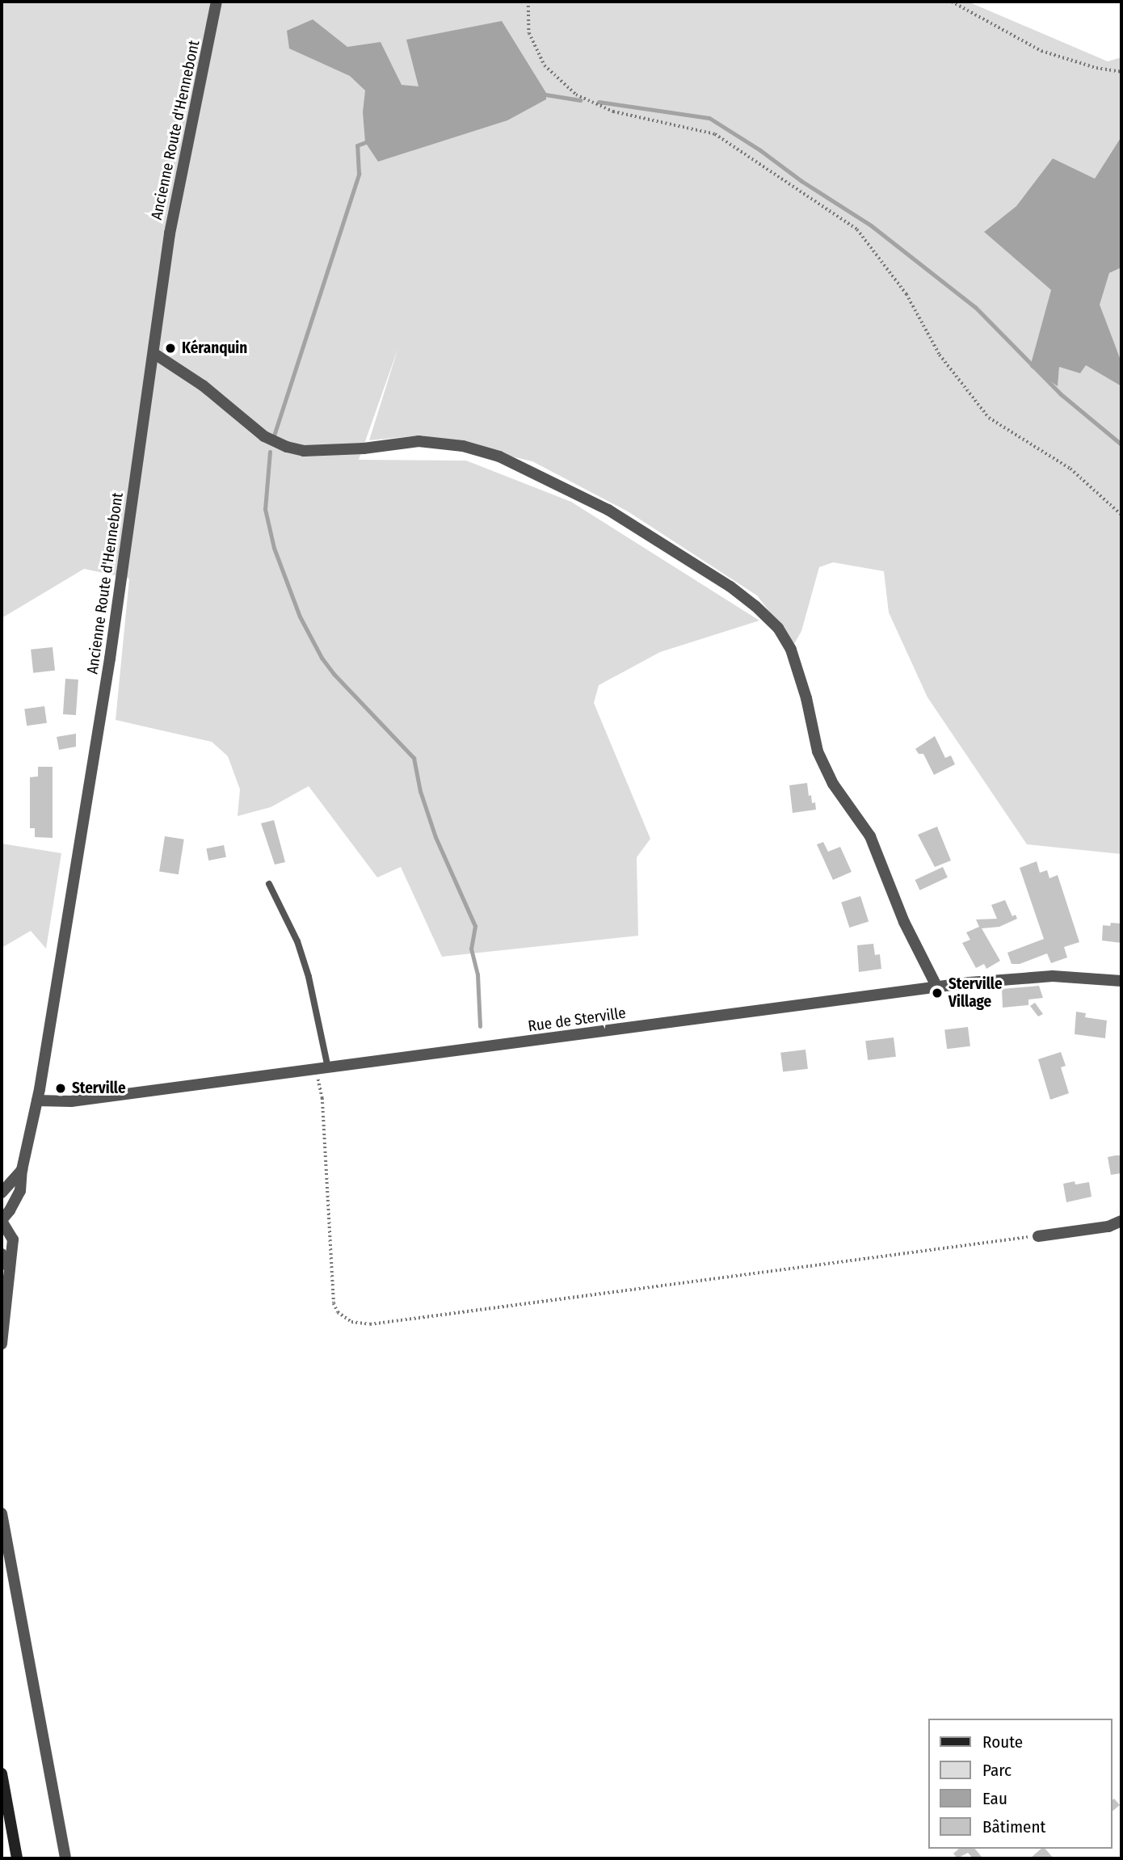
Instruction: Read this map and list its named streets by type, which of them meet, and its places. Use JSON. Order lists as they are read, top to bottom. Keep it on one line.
{"streets":{"street":["Ancienne Route d'Hennebont","Rue de Sterville"]},"crossings":[["Ancienne Route d'Hennebont","Rue de Sterville"]],"places":["Kéranquin","Sterville Village","Sterville"],"legend":["Route","Parc","Eau","Bâtiment"]}
